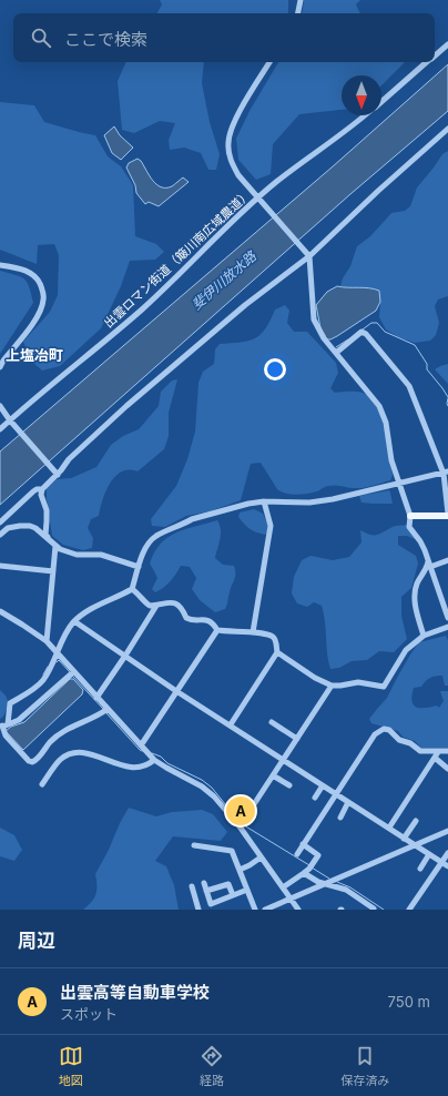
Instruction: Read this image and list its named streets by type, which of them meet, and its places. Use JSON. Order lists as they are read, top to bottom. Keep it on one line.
{"streets":{"street":["出雲ロマン街道（簸川南広域農道）"]},"districts":["上塩冶町"],"water":["斐伊川放水路"],"north":"bottom","page":{"search":"ここで検索","pins":"A","heading":"周辺","list":[{"mark":"A","name":"出雲高等自動車学校","note":"スポット","value":"750 m"}],"nav":["地図","経路","保存済み"]}}
